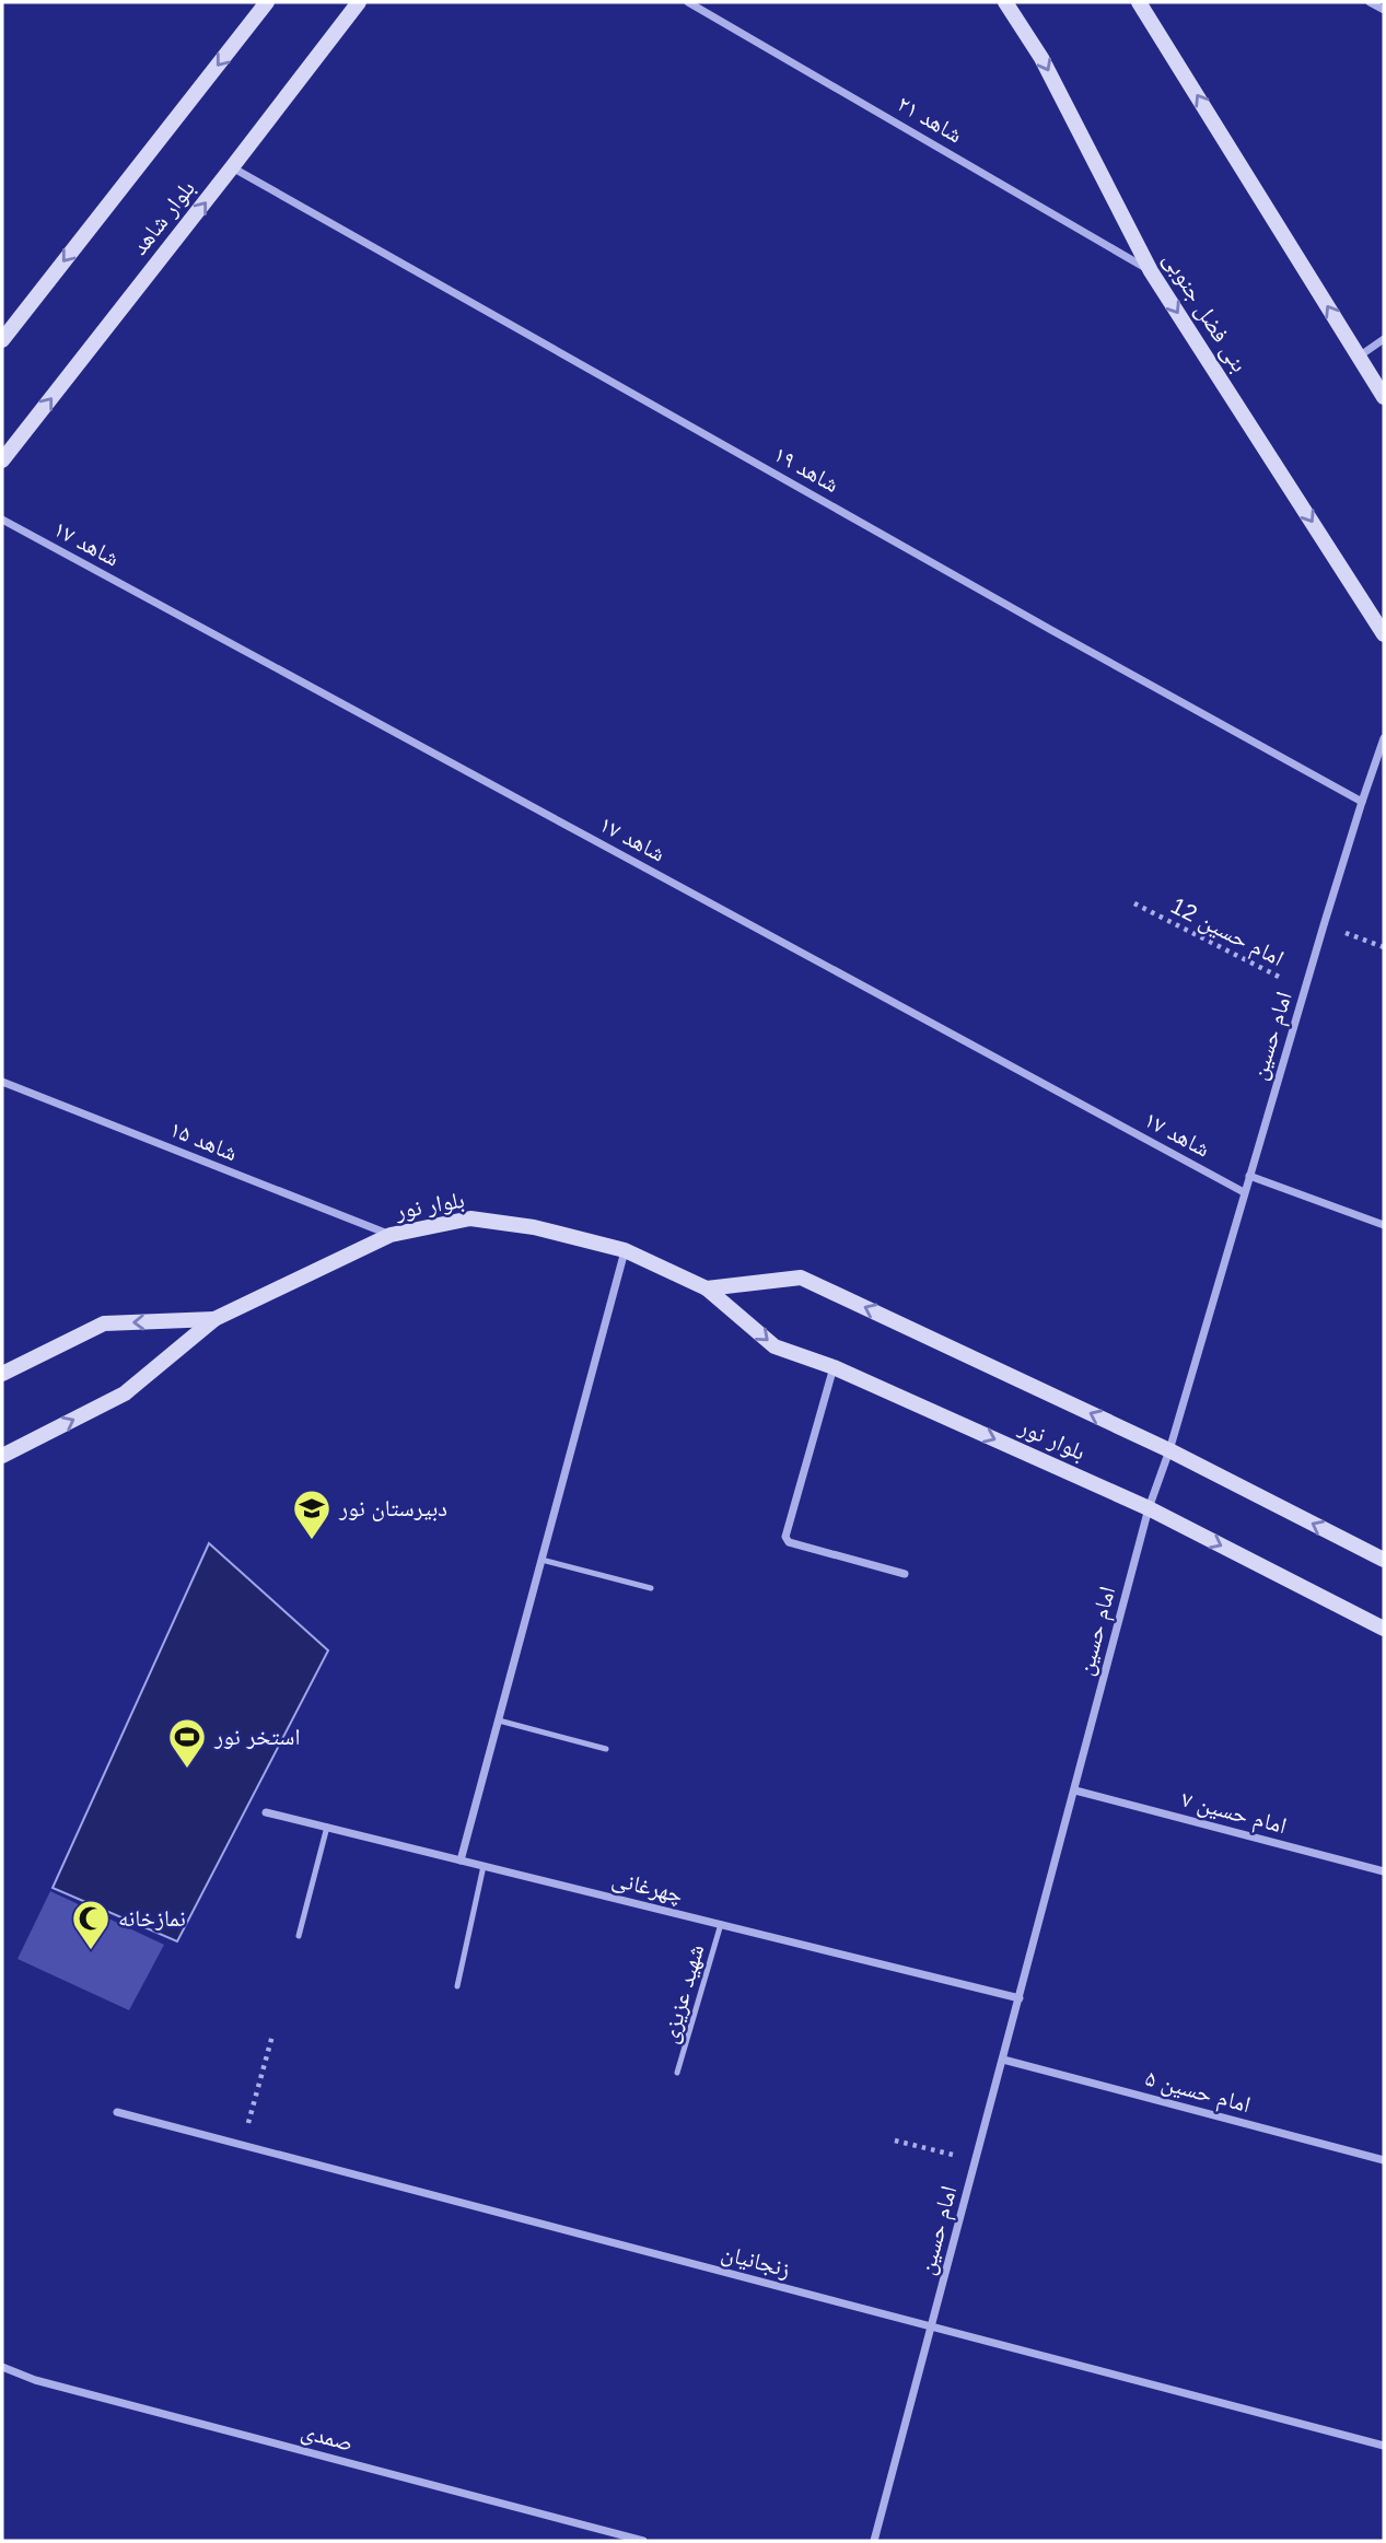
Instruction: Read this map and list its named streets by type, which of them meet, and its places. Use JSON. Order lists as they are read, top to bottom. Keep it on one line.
{"streets":{"street":["شاهد ۲۱","بلوار شاهد","بنی فضل جنوبی","شاهد ۱۹","شاهد ۱۷","امام حسین","شاهد ۱۵","بلوار نور","امام حسین ۷","چهرغانی","امام حسین ۵","زنجانیان","صمدی"],"lane":["شهید عزیزی"],"path":["امام حسین 12"]},"crossings":[["شاهد ۲۱","بنی فضل جنوبی"],["بلوار شاهد","شاهد ۱۹"],["شاهد ۱۹","امام حسین"],["شاهد ۱۷","امام حسین"],["امام حسین 12","امام حسین"],["امام حسین","بلوار نور"],["امام حسین","امام حسین ۷"],["امام حسین","چهرغانی"],["امام حسین","امام حسین ۵"],["امام حسین","زنجانیان"],["شاهد ۱۵","بلوار نور"],["چهرغانی","شهید عزیزی"]],"places":{"school or university":["دبیرستان نور"],"sports":["استخر نور"],"mosque":["نمازخانه"]}}
